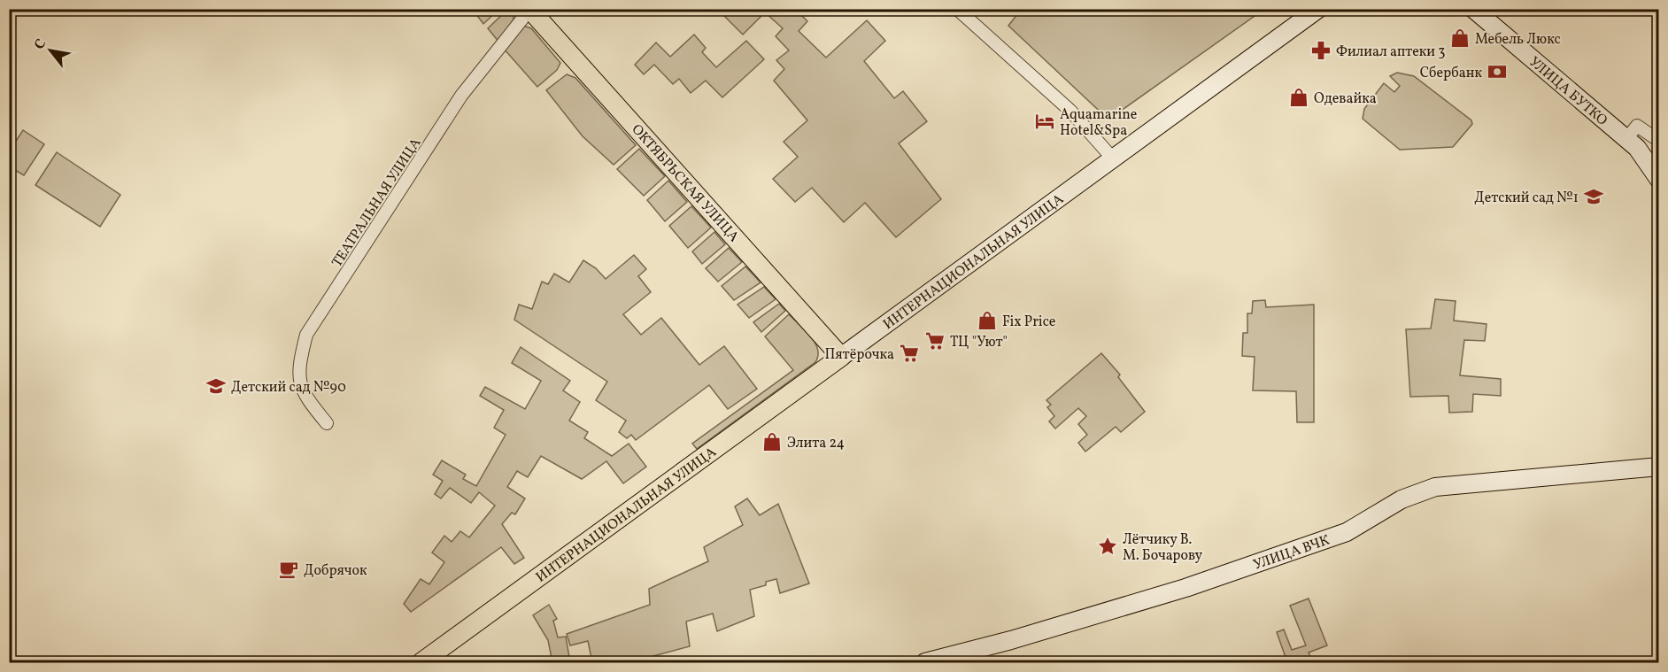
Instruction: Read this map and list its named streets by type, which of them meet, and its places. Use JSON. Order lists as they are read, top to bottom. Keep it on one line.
{"streets":{"main road":["УЛИЦА БУТКО","ОКТЯБРЬСКАЯ УЛИЦА","ИНТЕРНАЦИОНАЛЬНАЯ УЛИЦА","УЛИЦА ВЧК"],"street":["ТЕАТРАЛЬНАЯ УЛИЦА"]},"crossings":[["ОКТЯБРЬСКАЯ УЛИЦА","ТЕАТРАЛЬНАЯ УЛИЦА"],["ОКТЯБРЬСКАЯ УЛИЦА","ИНТЕРНАЦИОНАЛЬНАЯ УЛИЦА"]],"places":{"shop":["Мебель Люкс","Одевайка","Fix Price","Элита 24"],"pharmacy":["Филиал аптеки 3"],"bank":["Сбербанк"],"hotel":["Aquamarine Hotel&Spa"],"school or university":["Детский сад №1","Детский сад №90"],"supermarket":["ТЦ \"Уют\"","Пятёрочка"],"place":["Лётчику В. М. Бочарову"],"cafe":["Добрячок"]},"north":"top left"}
